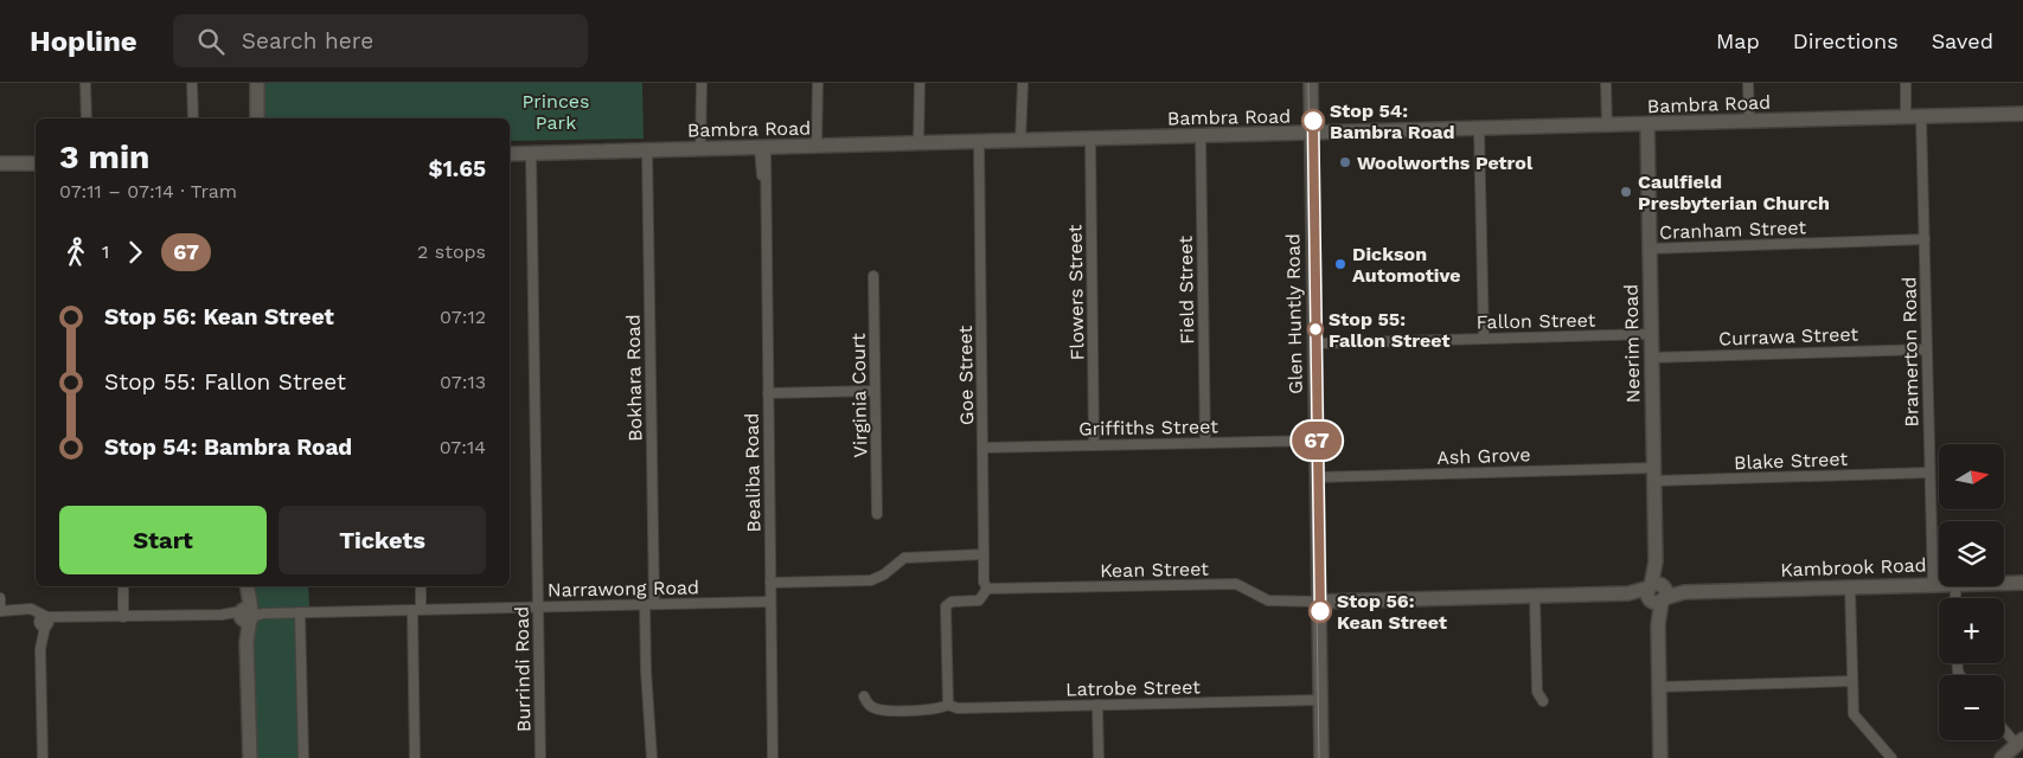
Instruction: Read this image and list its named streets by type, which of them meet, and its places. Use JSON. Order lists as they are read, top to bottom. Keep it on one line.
{"streets":{"street":["Bambra Road","Cranham Street","Field Street","Flowers Street","Glen Huntly Road","Fallon Street","Currawa Street","Neerim Road","Bramerton Road","Goe Street","Bokhara Road","Virginia Court","Griffiths Street","Ash Grove","Blake Street","Bealiba Road","Kambrook Road","Kean Street","Narrawong Road","Burrindi Road","Latrobe Street"]},"crossings":[["Bambra Road","Field Street"],["Bambra Road","Flowers Street"],["Bambra Road","Glen Huntly Road"],["Bambra Road","Neerim Road"],["Bambra Road","Bramerton Road"],["Bambra Road","Goe Street"],["Bambra Road","Bokhara Road"],["Bambra Road","Bealiba Road"],["Bambra Road","Burrindi Road"],["Cranham Street","Neerim Road"],["Cranham Street","Bramerton Road"],["Field Street","Griffiths Street"],["Flowers Street","Griffiths Street"],["Glen Huntly Road","Fallon Street"],["Glen Huntly Road","Griffiths Street"],["Glen Huntly Road","Ash Grove"],["Glen Huntly Road","Kambrook Road"],["Glen Huntly Road","Kean Street"],["Glen Huntly Road","Latrobe Street"],["Fallon Street","Neerim Road"],["Currawa Street","Neerim Road"],["Currawa Street","Bramerton Road"],["Neerim Road","Ash Grove"],["Neerim Road","Blake Street"],["Neerim Road","Kambrook Road"],["Bramerton Road","Blake Street"],["Bramerton Road","Kambrook Road"],["Goe Street","Griffiths Street"],["Goe Street","Kean Street"],["Bokhara Road","Narrawong Road"],["Ash Grove","Blake Street"],["Bealiba Road","Narrawong Road"],["Kambrook Road","Kean Street"],["Narrawong Road","Burrindi Road"]],"parks":["Princes Park"],"places":["Stop 54: Bambra Road","Woolworths Petrol","Caulfield Presbyterian Church","Dickson Automotive","Stop 55: Fallon Street","Stop 56: Kean Street"],"lines":["tram line 67"],"north":"right","page":{"header":"Hopline","search":"Search here","nav":["Map","Directions","Saved"],"on_map":"67","heading":["3 min","07:11 – 07:14 · Tram","$1.65"],"legs":["1","67","2 stops"],"list":[{"name":"Stop 56: Kean Street","value":"07:12"},{"name":"Stop 55: Fallon Street","value":"07:13"},{"name":"Stop 54: Bambra Road","value":"07:14"}],"map_buttons":["+","−"],"buttons":["Start","Tickets"]}}
